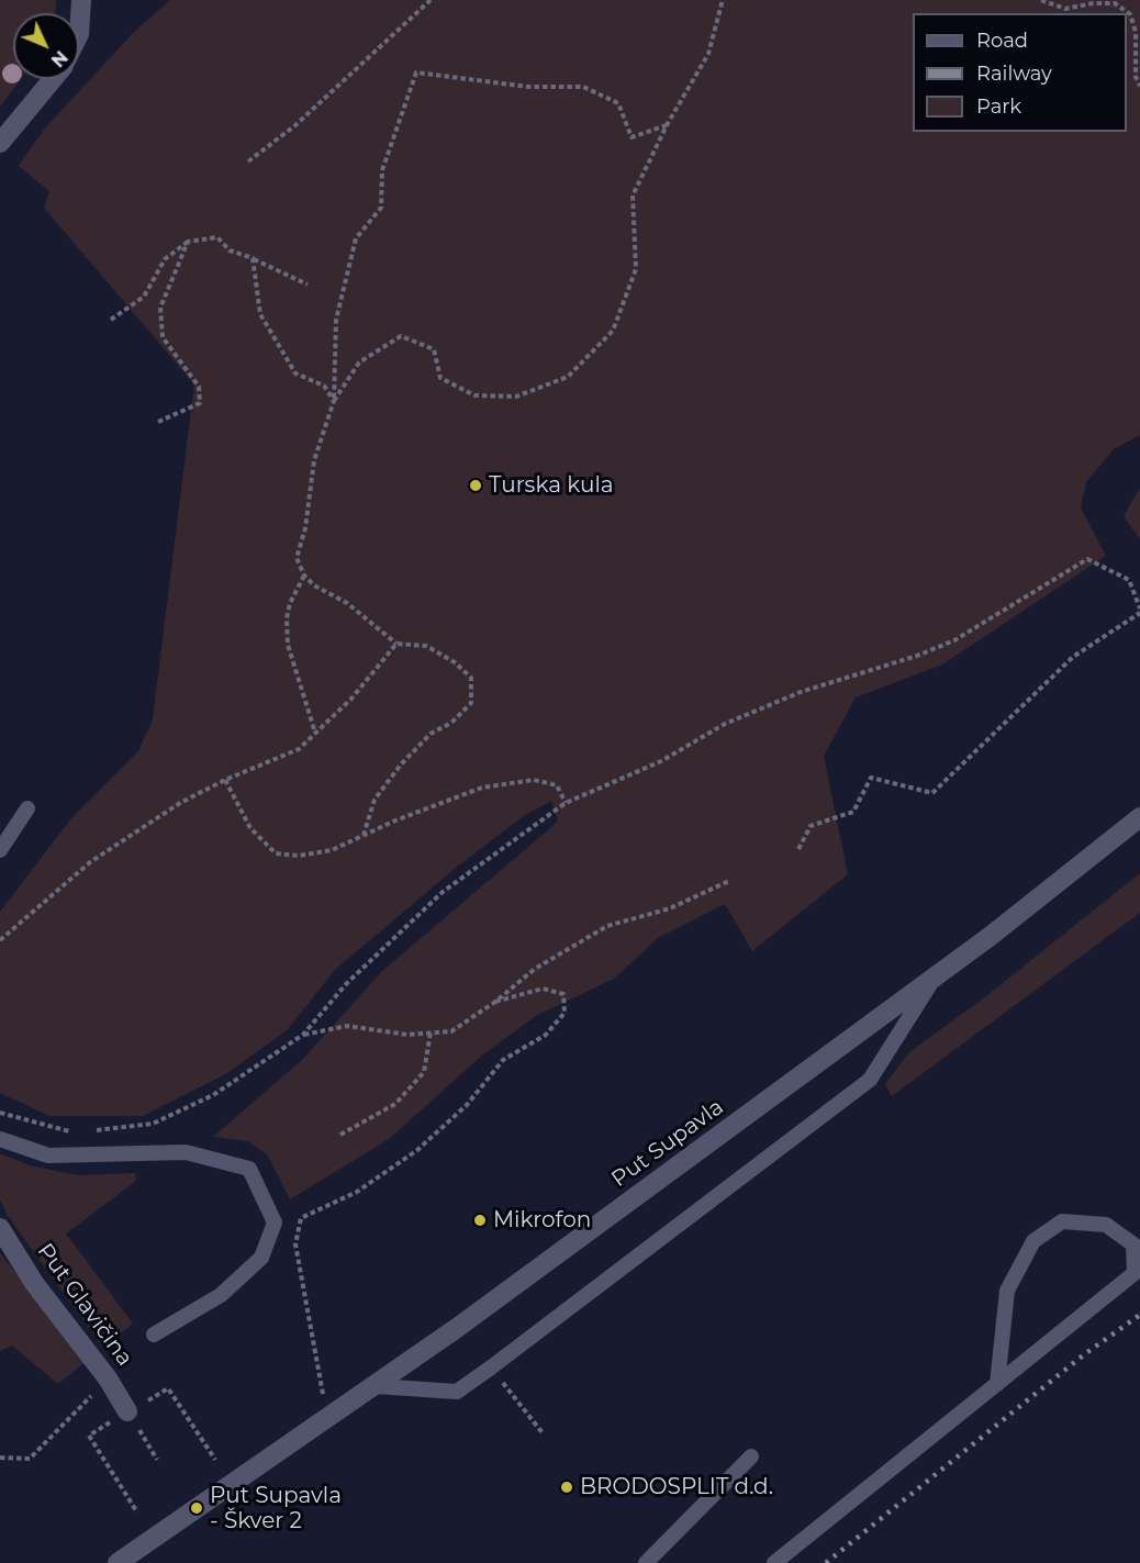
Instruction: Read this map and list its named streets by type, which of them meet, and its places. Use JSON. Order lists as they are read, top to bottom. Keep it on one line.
{"streets":{"street":["Put Supavla","Put Glavičina"]},"places":["Turska kula","Mikrofon","BRODOSPLIT d.d.","Put Supavla - Škver 2"],"legend":["Road","Railway","Park"],"north":"bottom right"}
